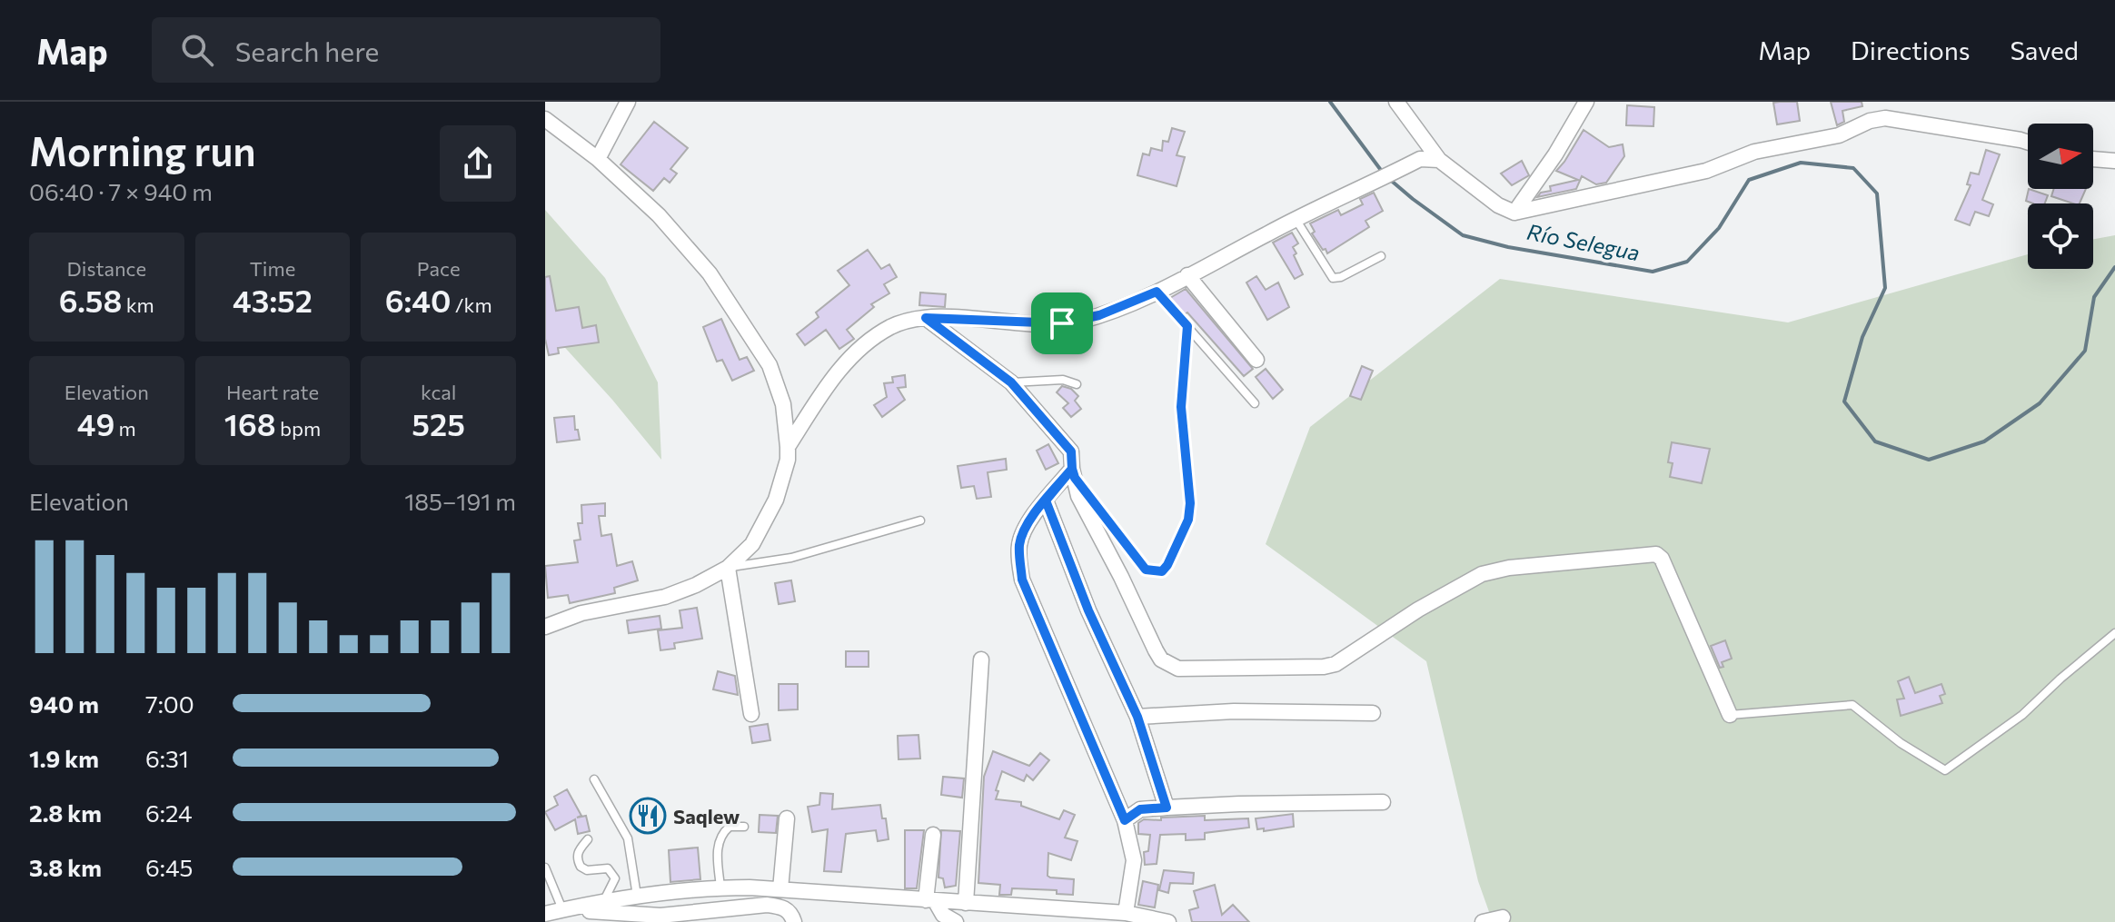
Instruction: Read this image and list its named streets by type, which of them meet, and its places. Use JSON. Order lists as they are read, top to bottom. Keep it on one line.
{"water":["Río Selegua"],"places":{"restaurant":["Saqlew"]},"north":"right","page":{"header":"Map","search":"Search here","nav":["Map","Directions","Saved"],"heading":["Morning run","06:40 · 7 × 940 m"],"stats":[["Distance","6.58 km"],["Time","43:52"],["Pace","6:40 /km"],["Elevation","49 m"],["Heart rate","168 bpm"],["kcal","525"]],"chart":["Elevation","185–191 m"],"list":[{"name":"940 m","note":"7:00"},{"name":"1.9 km","note":"6:31"},{"name":"2.8 km","note":"6:24"},{"name":"3.8 km","note":"6:45"}]}}
